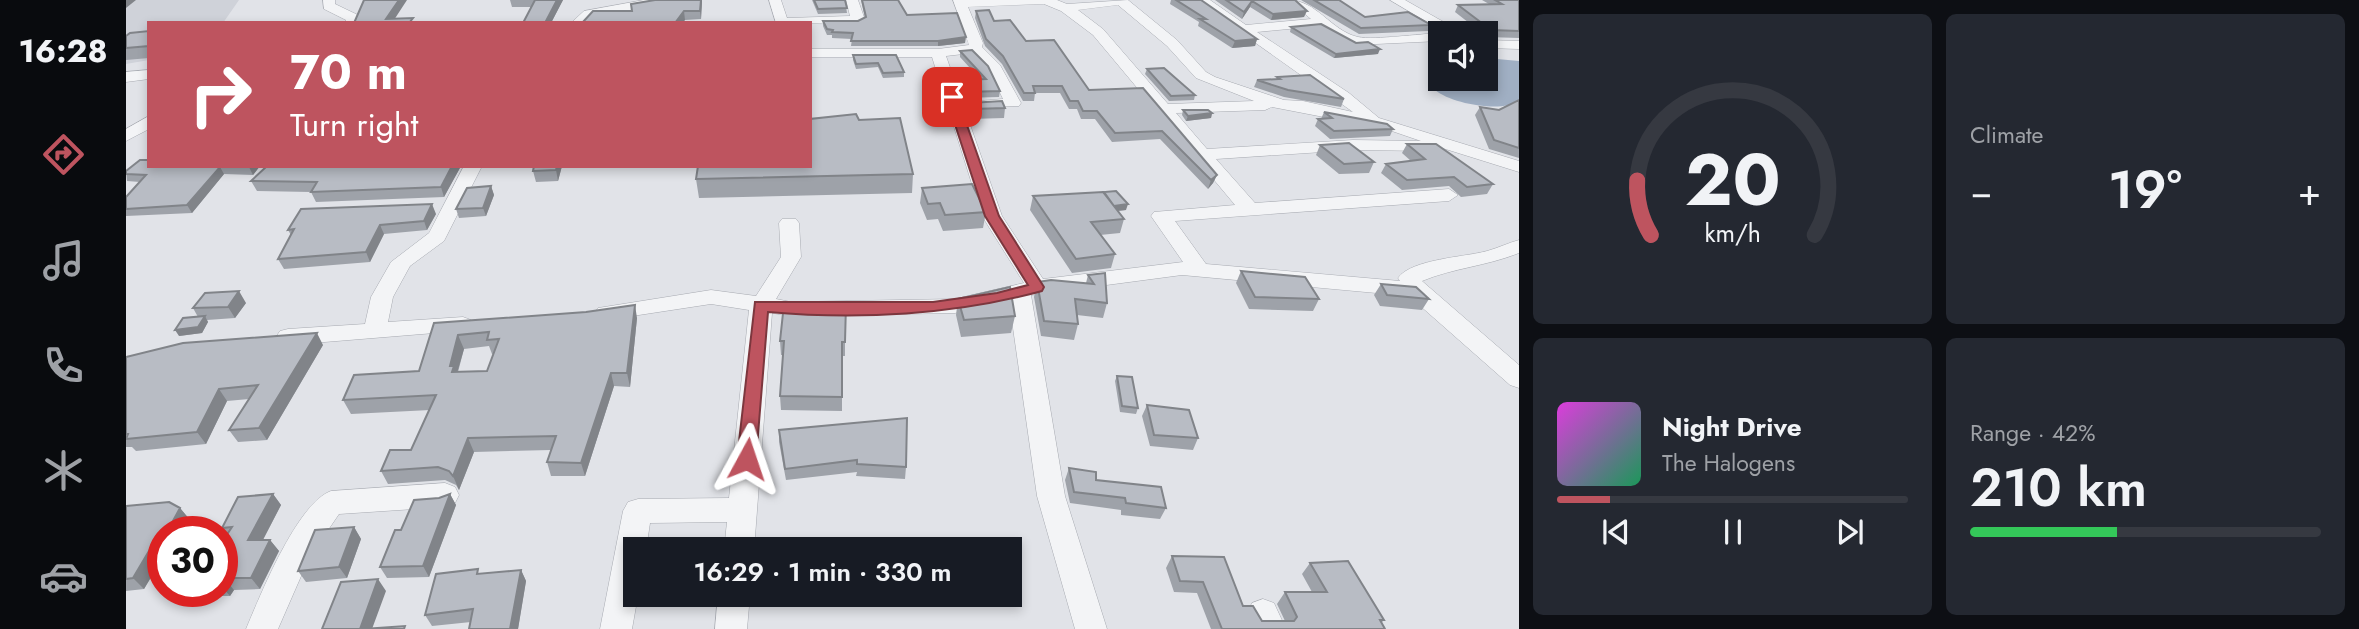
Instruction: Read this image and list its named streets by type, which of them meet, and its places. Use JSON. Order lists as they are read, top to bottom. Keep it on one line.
{"page":{"tabs":"16:28","tile":["Climate",["Range · 42%","210 km"]],"turn":["70 m","Turn right"],"heat":["−","19°","+"],"song":["Night Drive","The Halogens"],"limit":"30","trip":"16:29 · 1 min · 330 m","gauge":["20","km/h"]}}
